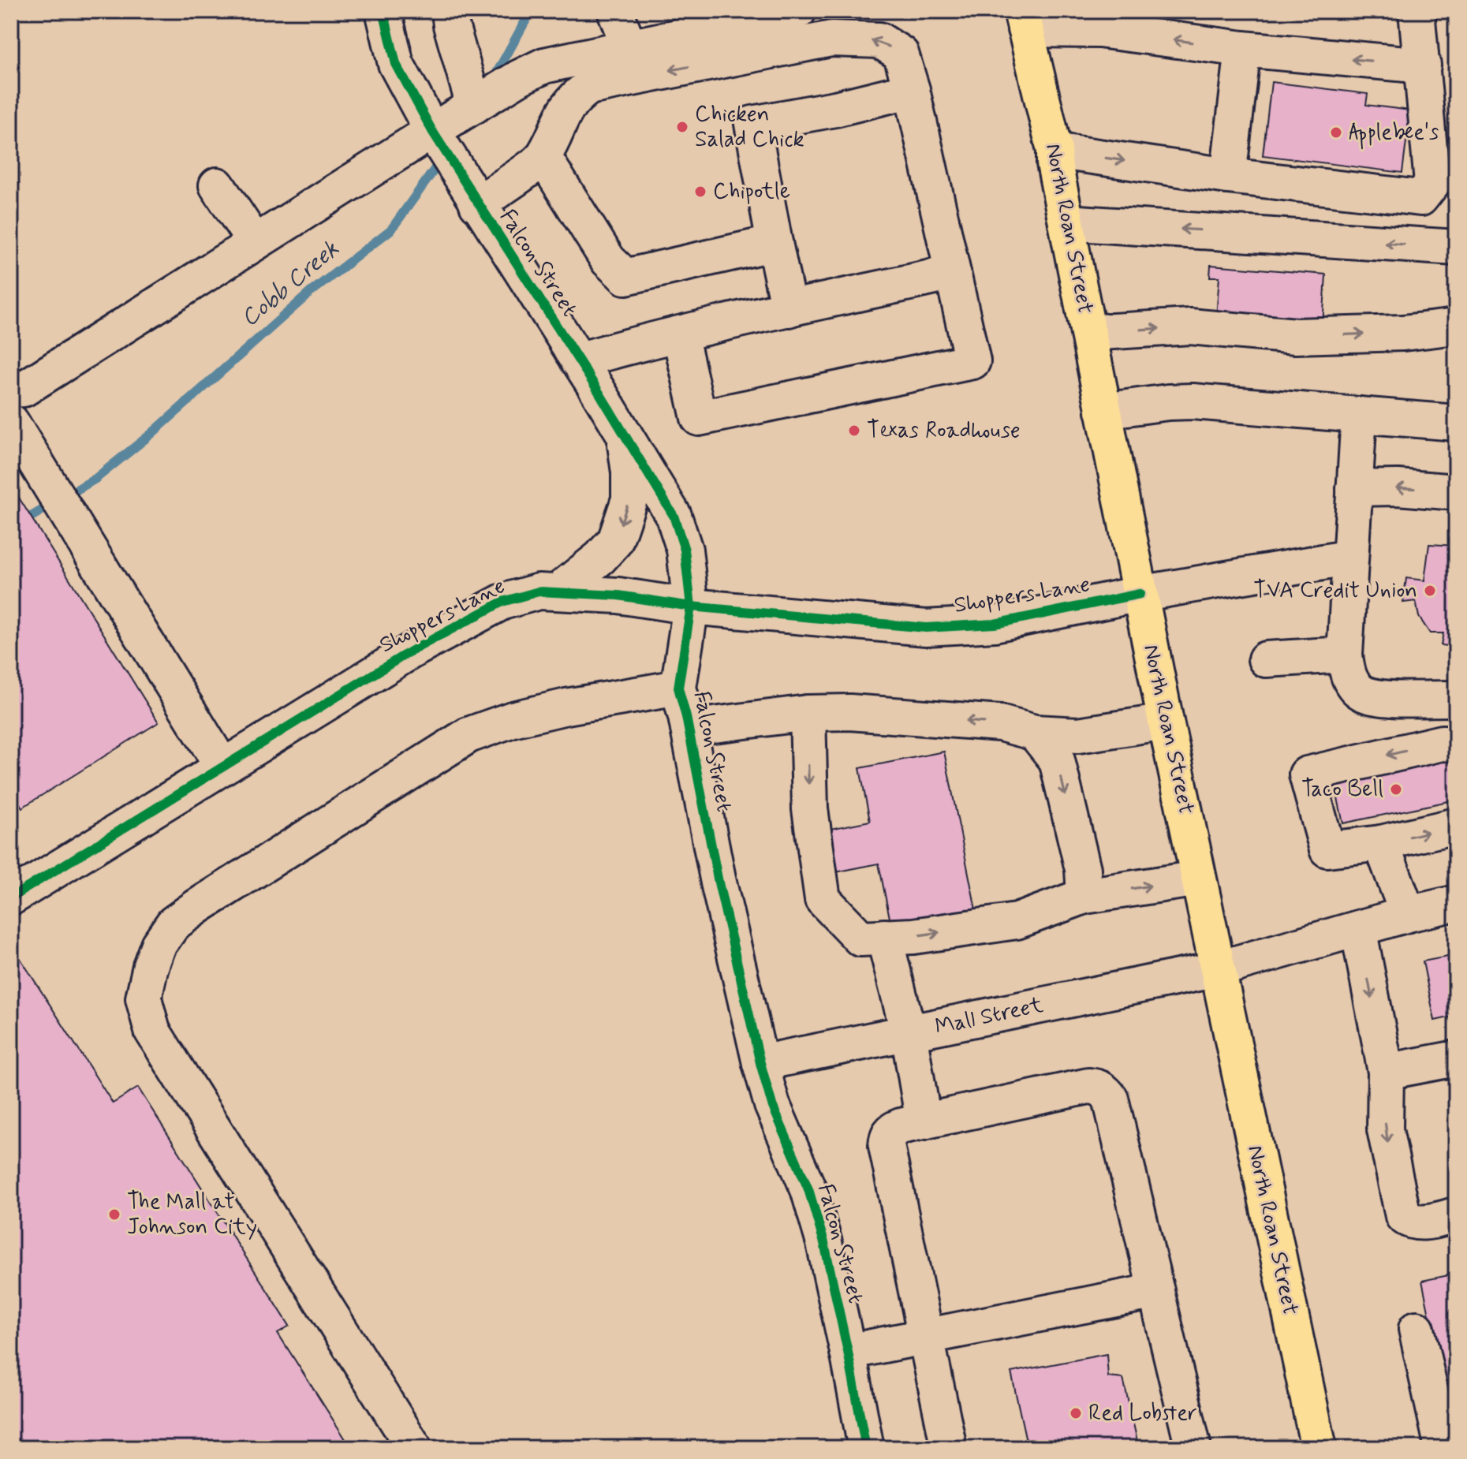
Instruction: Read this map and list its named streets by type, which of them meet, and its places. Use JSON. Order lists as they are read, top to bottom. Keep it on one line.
{"streets":{"main road":["North Roan Street"],"street":["Falcon Street","Shoppers Lane","Mall Street"]},"crossings":[["North Roan Street","Shoppers Lane"],["North Roan Street","Mall Street"],["Falcon Street","Shoppers Lane"],["Falcon Street","Mall Street"]],"water":["Cobb Creek"],"places":["Chicken Salad Chick","Applebee's","Chipotle","Texas Roadhouse","TVA Credit Union","Taco Bell","The Mall at Johnson City","Red Lobster"]}
